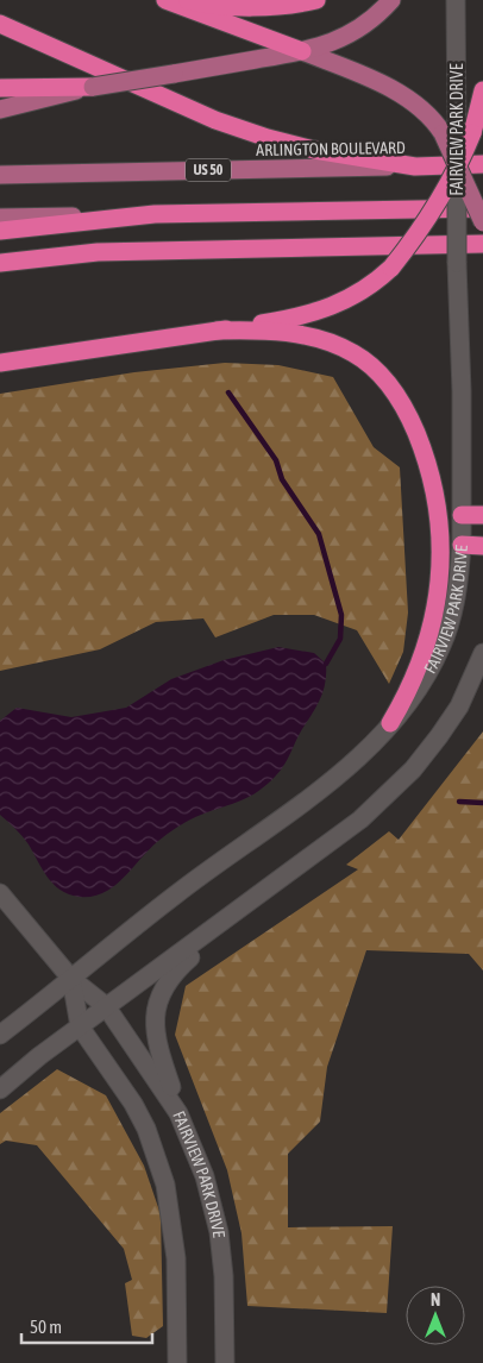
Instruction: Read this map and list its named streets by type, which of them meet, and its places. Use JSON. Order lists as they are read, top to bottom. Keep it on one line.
{"streets":{"highway":["ARLINGTON BOULEVARD","US 50"],"street":["FAIRVIEW PARK DRIVE"]},"scale_bar":"50 m","north":"top"}
